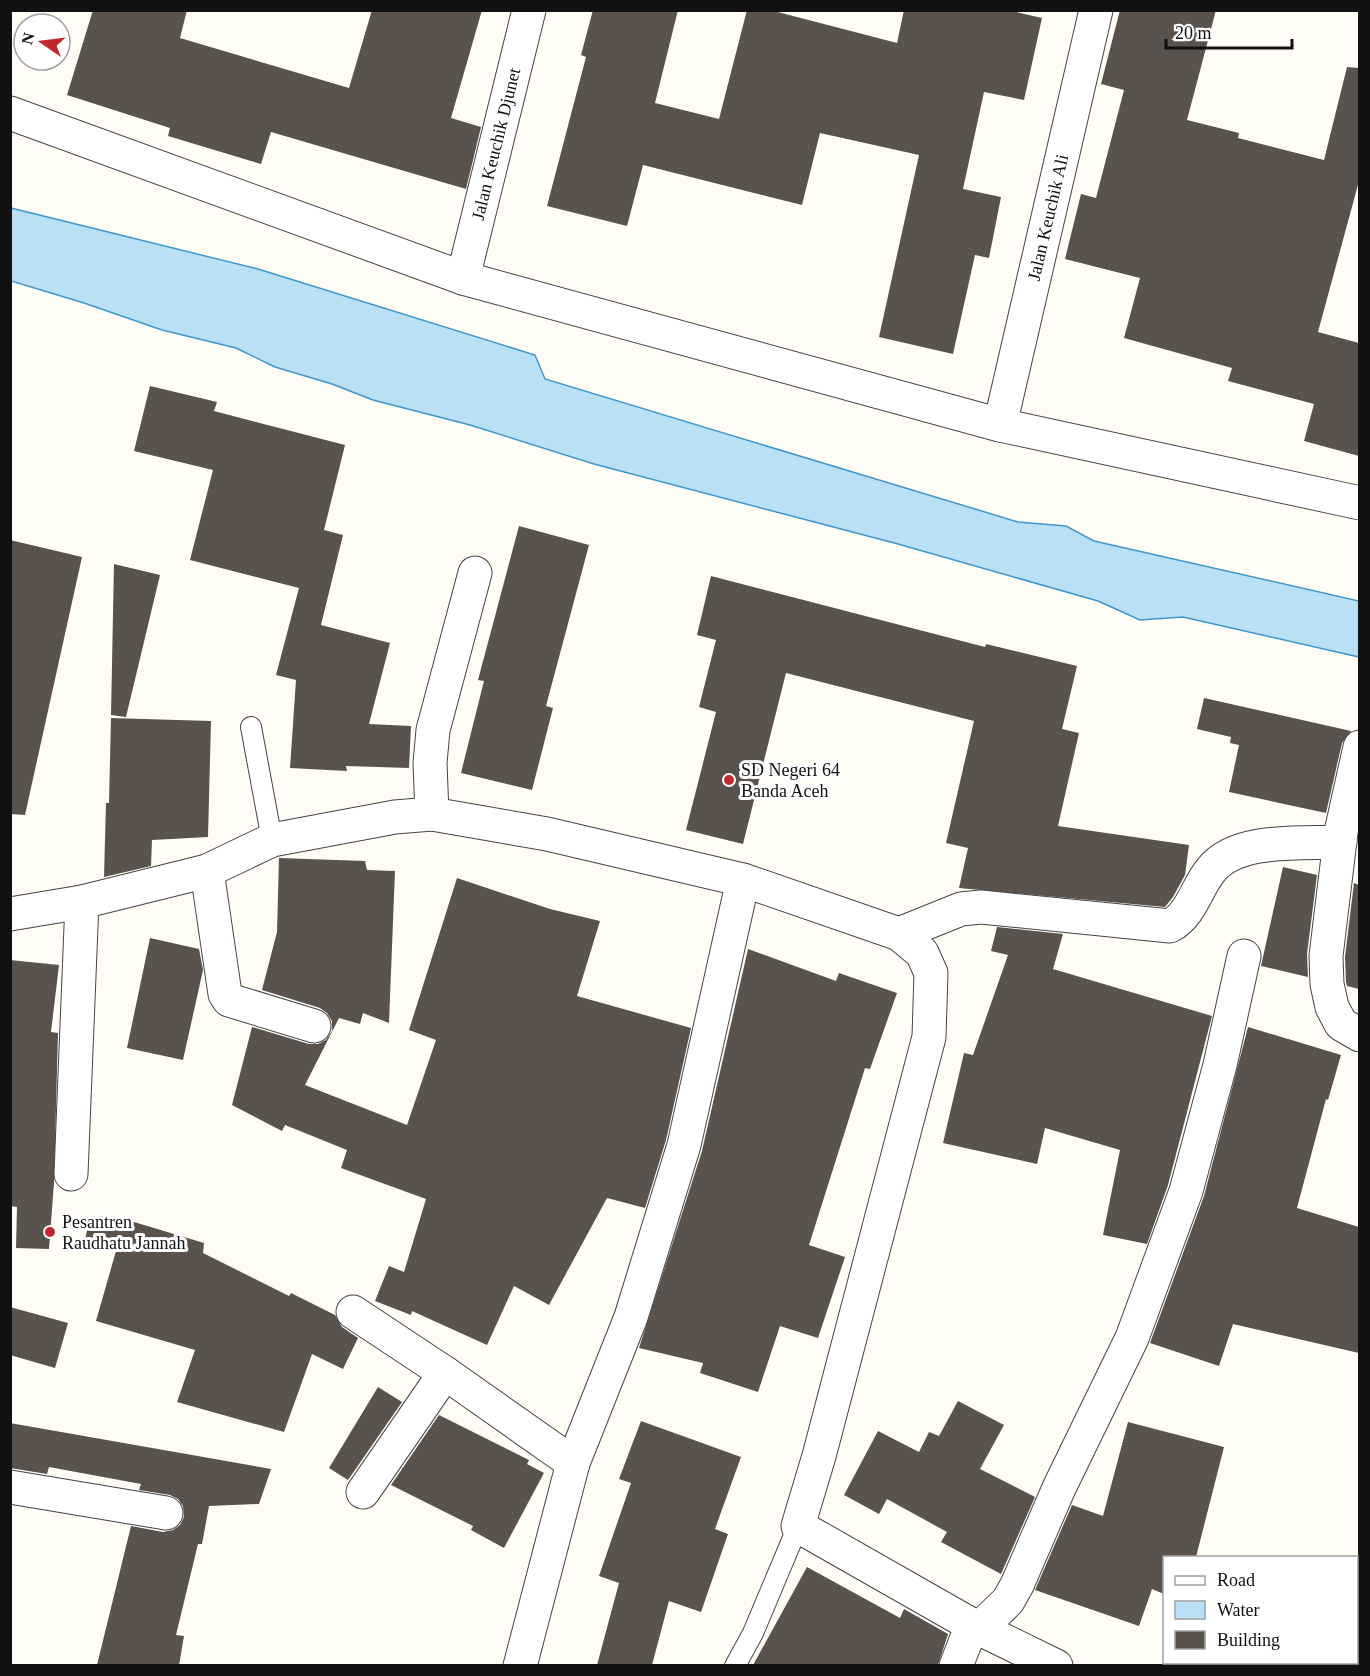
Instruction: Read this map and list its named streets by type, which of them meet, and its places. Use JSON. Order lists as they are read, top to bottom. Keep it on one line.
{"streets":{"street":["Jalan Keuchik Djunet","Jalan Keuchik Ali"]},"places":["SD Negeri 64 Banda Aceh","Pesantren Raudhatu Jannah"],"legend":["Road","Water","Building"],"scale_bar":"20 m","north":"left"}
